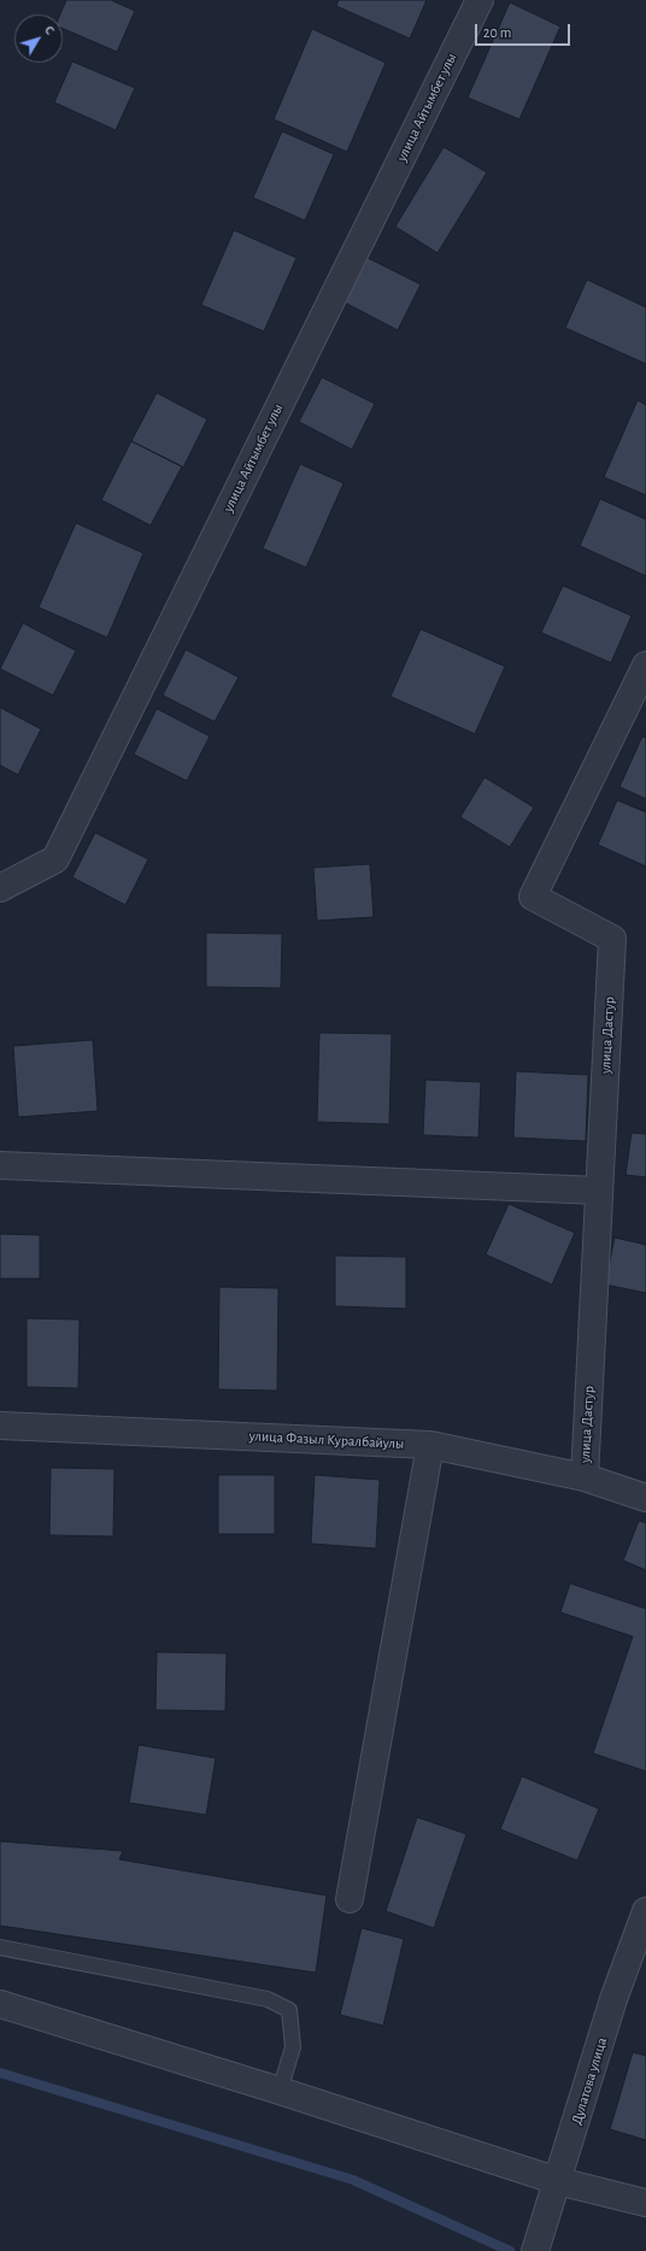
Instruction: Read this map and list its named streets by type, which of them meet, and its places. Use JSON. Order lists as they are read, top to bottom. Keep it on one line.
{"streets":{"street":["улица Айтымбет улы","улица Дастур","улица Фазыл Куралбайулы","Дулатова улица"]},"crossings":[["улица Дастур","улица Фазыл Куралбайулы"]],"scale_bar":"20 m","north":"top right"}
